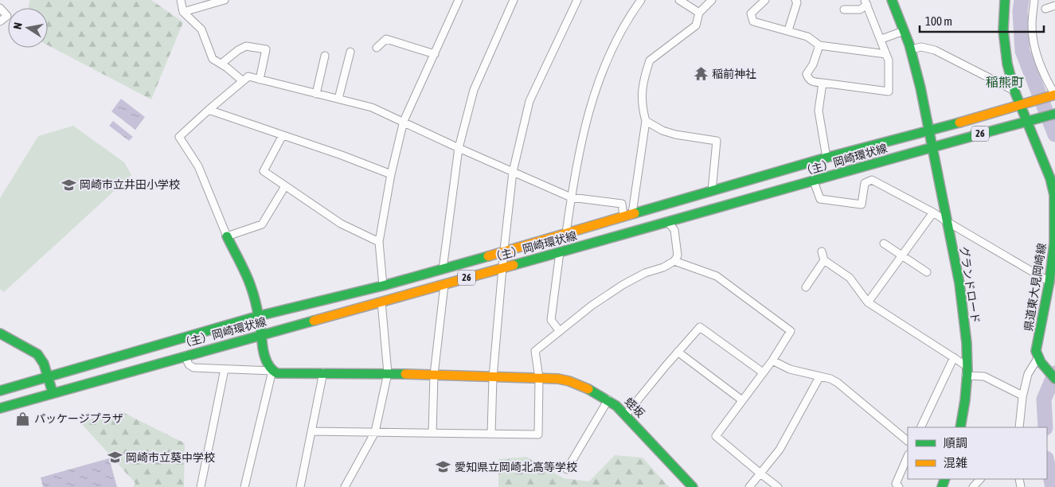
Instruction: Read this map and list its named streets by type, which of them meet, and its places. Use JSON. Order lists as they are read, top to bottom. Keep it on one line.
{"streets":{"main road":["26","（主）岡崎環状線","グランドロード","県道東大見岡崎線","蛭坂"]},"crossings":[["26","（主）岡崎環状線"],["26","県道東大見岡崎線"],["（主）岡崎環状線","グランドロード"],["（主）岡崎環状線","県道東大見岡崎線"]],"districts":["稲熊町"],"places":{"temple":["稲前神社"],"school or university":["岡崎市立井田小学校","岡崎市立葵中学校","愛知県立岡崎北高等学校"],"shop":["パッケージプラザ"]},"legend":["順調","混雑"],"scale_bar":"100 m","north":"left"}
